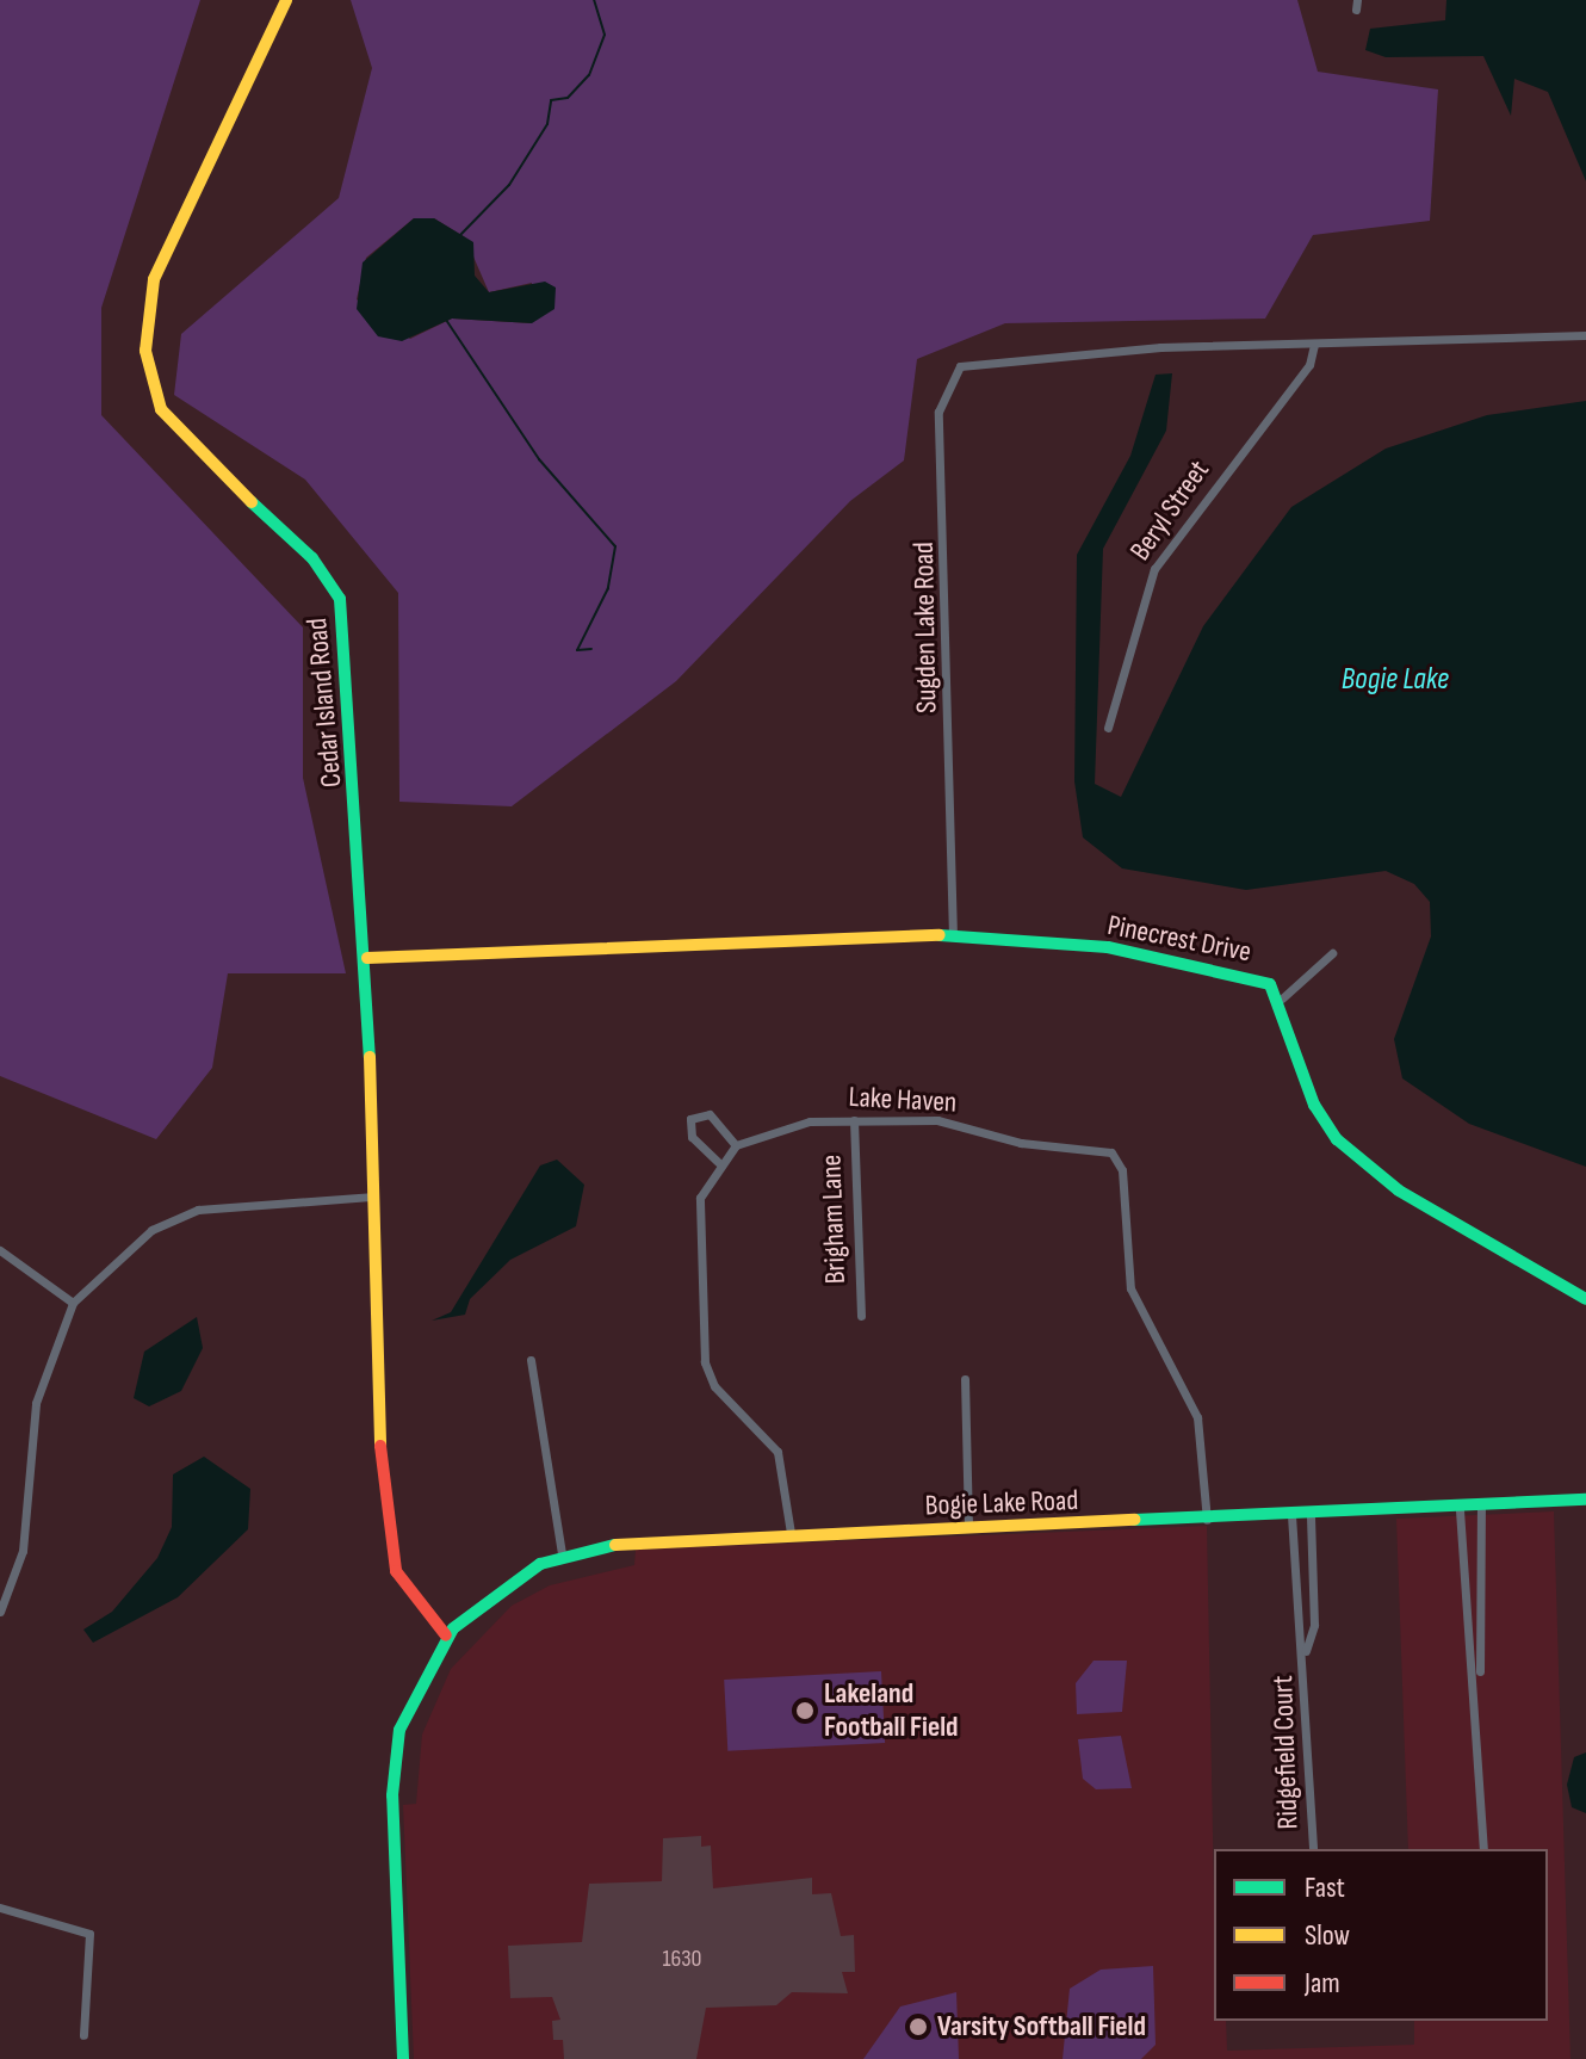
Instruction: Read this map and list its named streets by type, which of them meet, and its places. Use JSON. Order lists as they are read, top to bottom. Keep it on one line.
{"streets":{"street":["Beryl Street","Sugden Lake Road","Cedar Island Road","Pinecrest Drive","Lake Haven","Brigham Lane","Bogie Lake Road","Ridgefield Court"]},"crossings":[["Beryl Street","Sugden Lake Road"],["Sugden Lake Road","Pinecrest Drive"],["Cedar Island Road","Bogie Lake Road"],["Lake Haven","Brigham Lane"],["Lake Haven","Bogie Lake Road"],["Bogie Lake Road","Ridgefield Court"]],"water":["Bogie Lake"],"places":["Lakeland Football Field","Varsity Softball Field"],"house_numbers":["1630"],"legend":["Fast","Slow","Jam"]}
